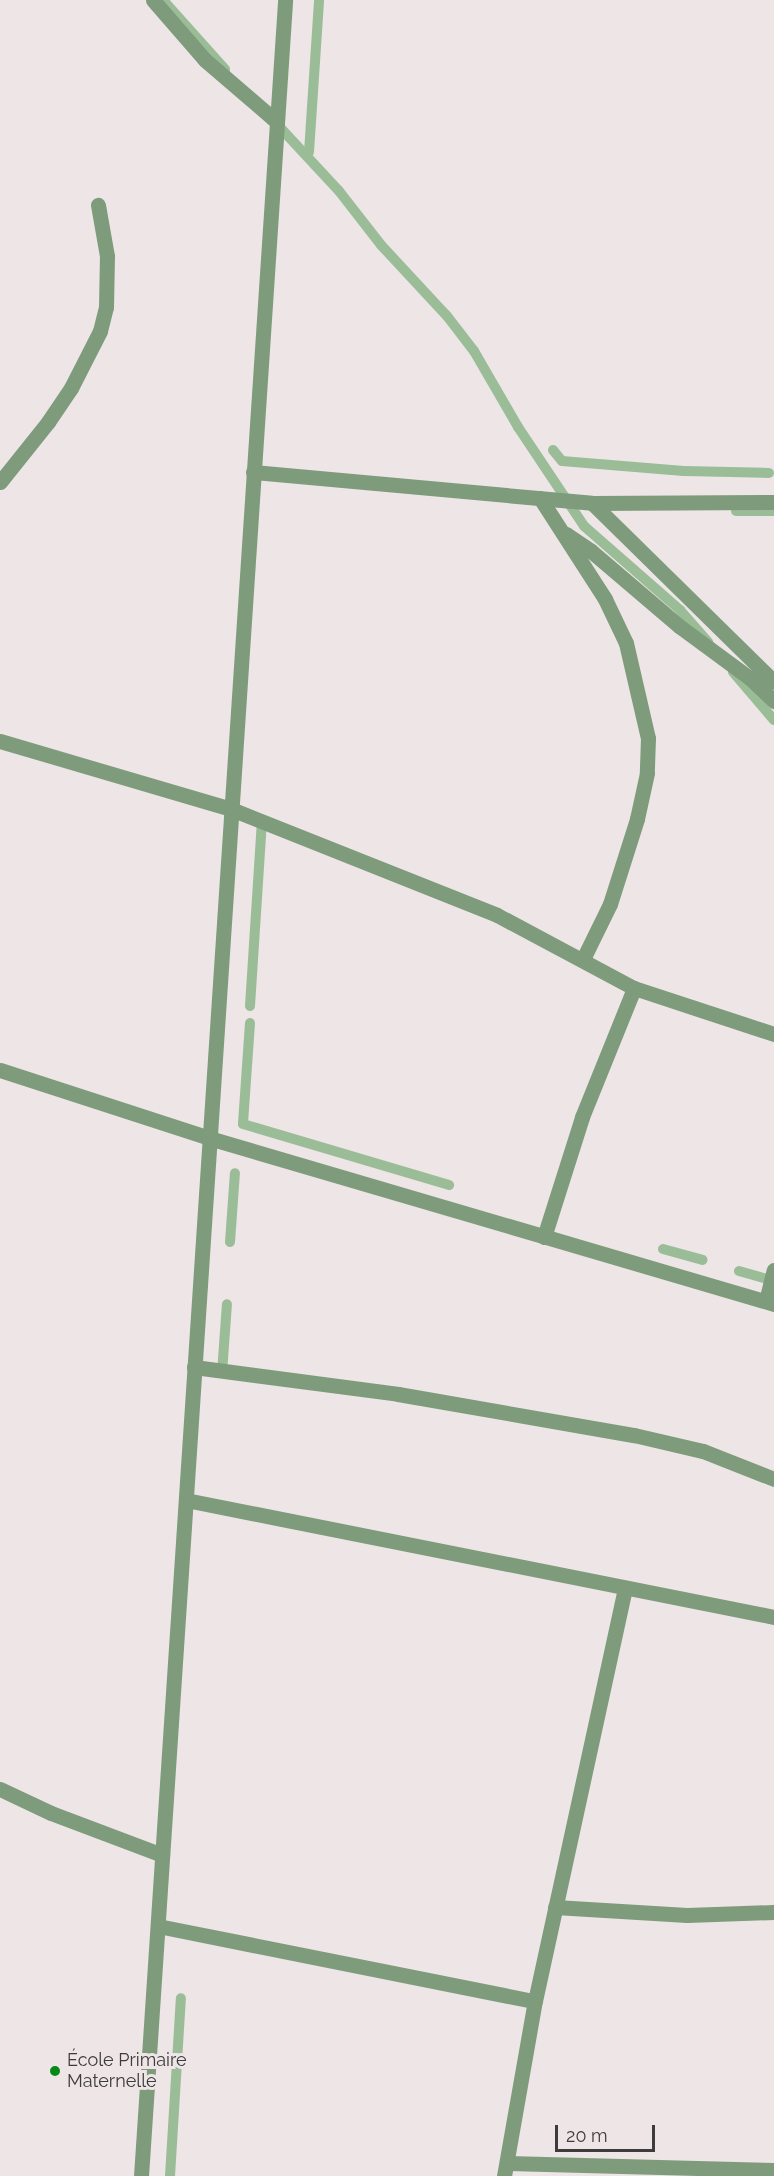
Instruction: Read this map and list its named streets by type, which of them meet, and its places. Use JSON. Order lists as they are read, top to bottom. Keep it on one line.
{"places":["École Primaire Maternelle"],"scale_bar":"20 m"}
